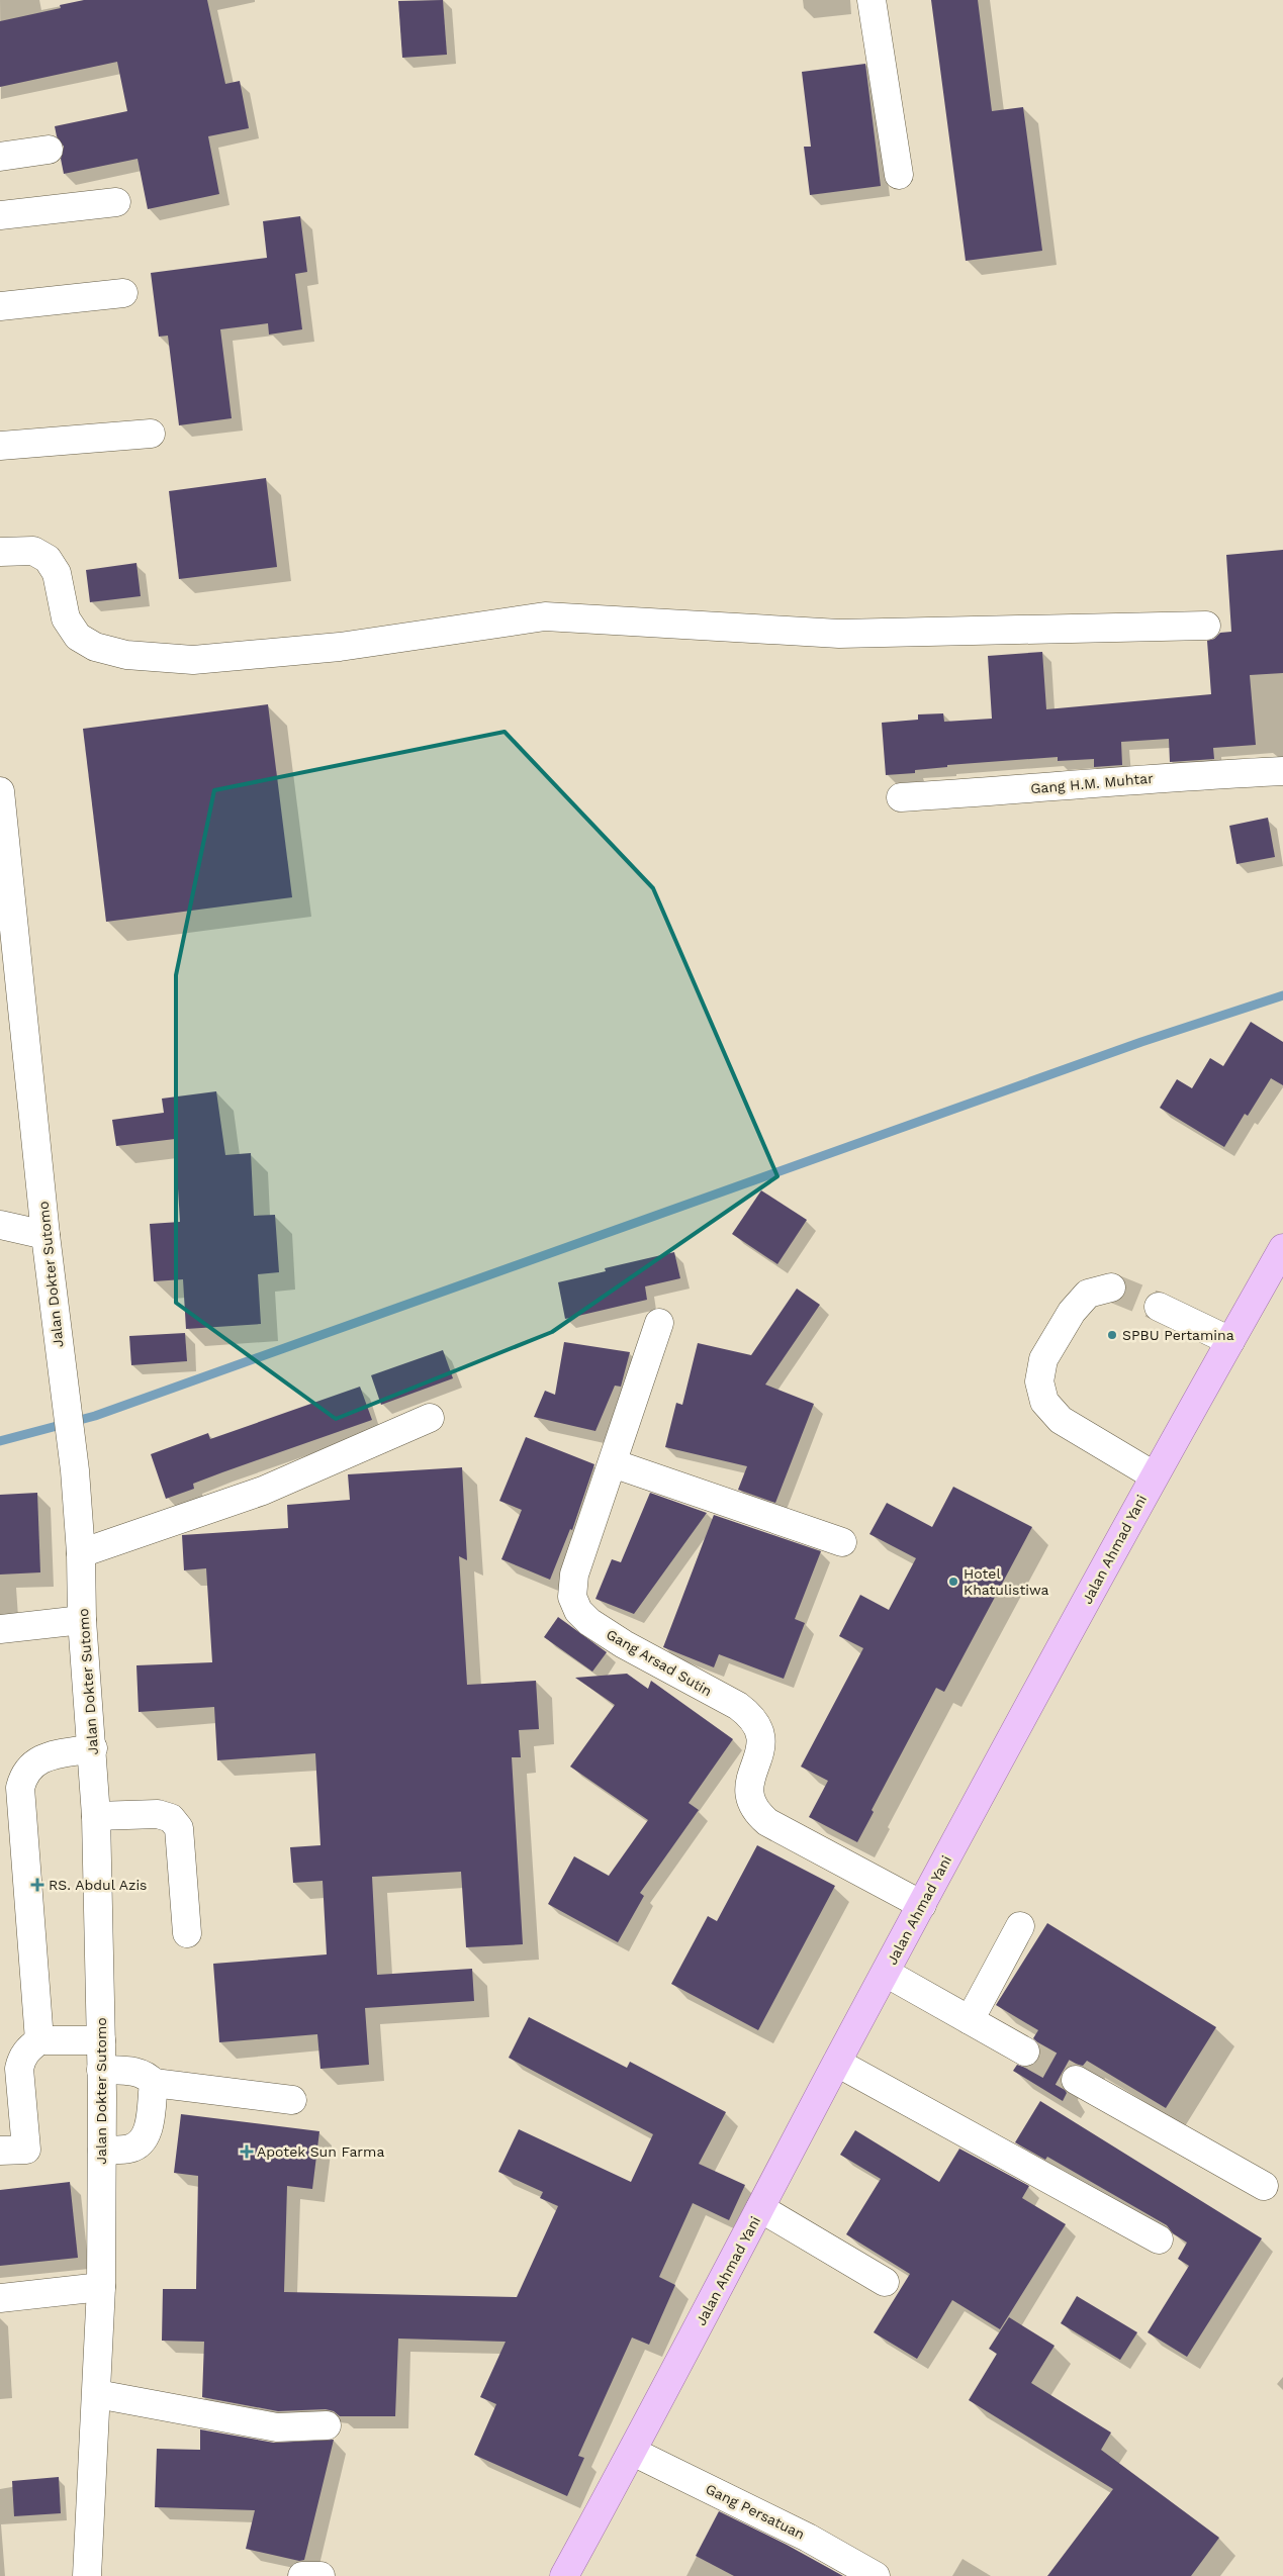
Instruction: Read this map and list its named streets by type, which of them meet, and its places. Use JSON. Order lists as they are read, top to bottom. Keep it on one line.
{"streets":{"main road":["Jalan Ahmad Yani"],"street":["Gang H.M. Muhtar","Jalan Dokter Sutomo","Gang Arsad Sutin","Gang Persatuan"]},"crossings":[["Jalan Ahmad Yani","Gang Arsad Sutin"],["Jalan Ahmad Yani","Gang Persatuan"]],"places":{"other":["SPBU Pertamina","Hotel Khatulistiwa"],"health":["RS. Abdul Azis","Apotek Sun Farma"]}}
